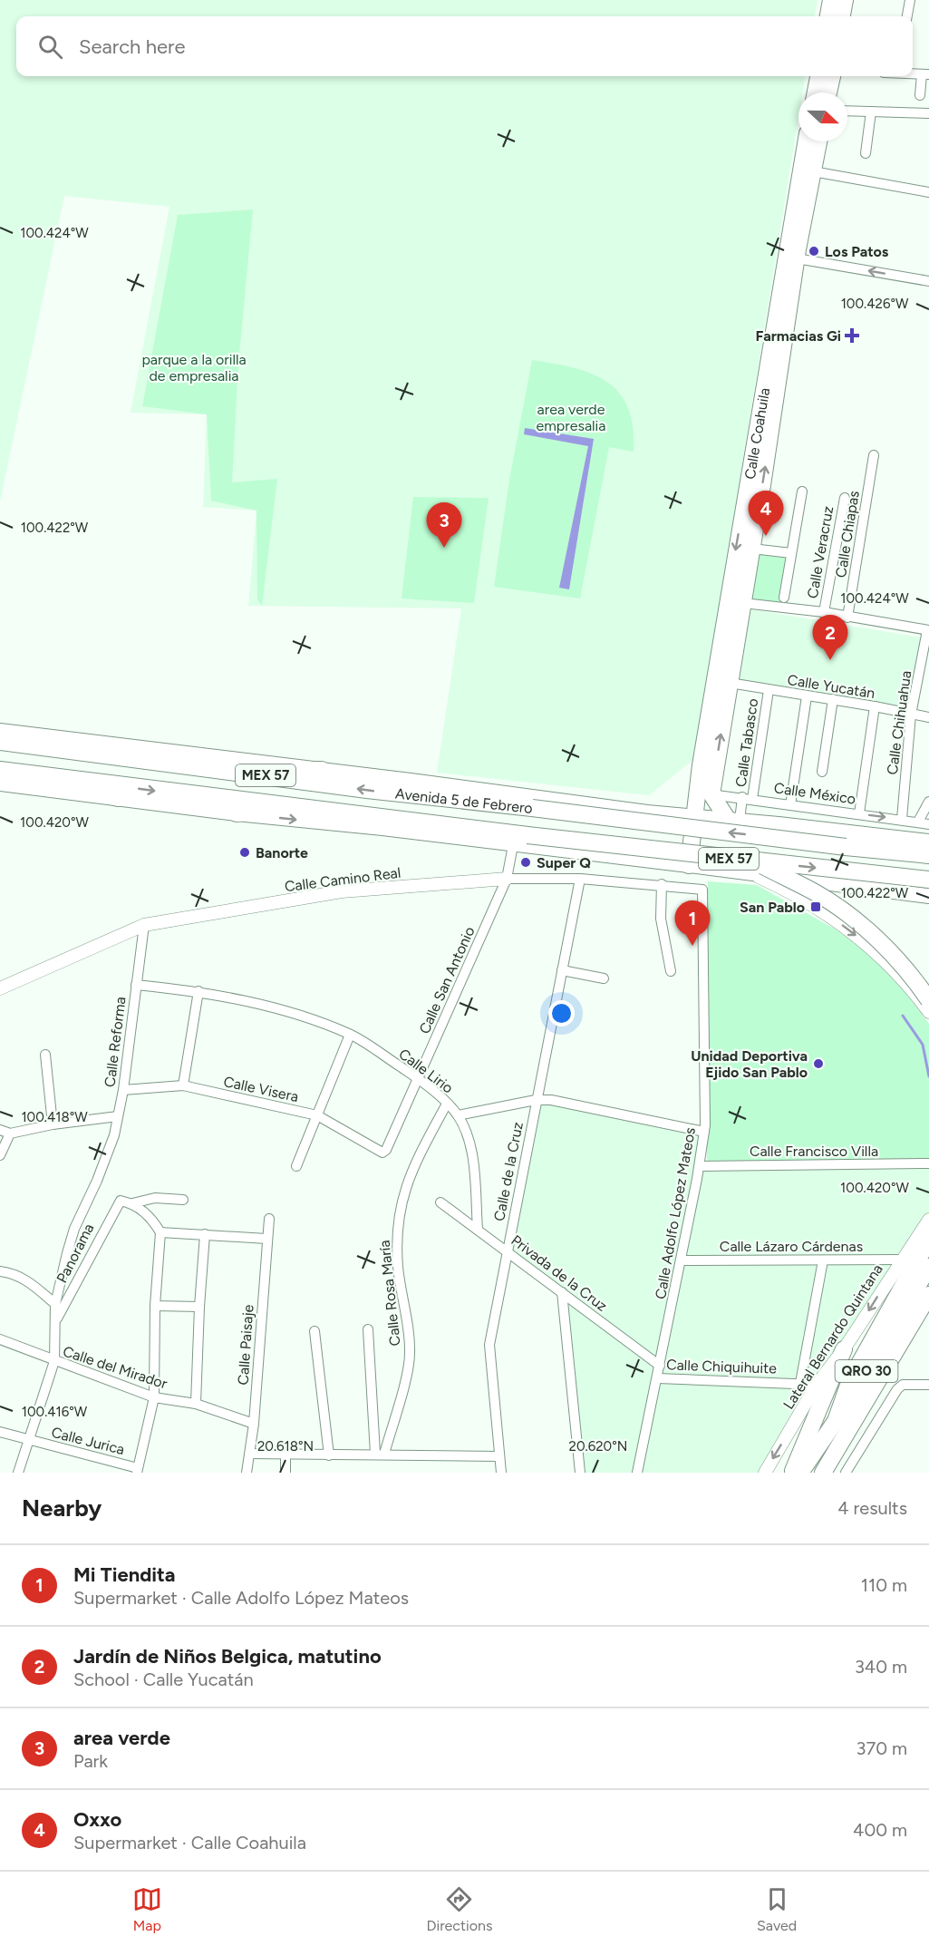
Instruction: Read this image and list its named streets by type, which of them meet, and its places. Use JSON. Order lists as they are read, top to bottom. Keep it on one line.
{"streets":{"main road":["Calle Coahuila","MEX 57","Avenida 5 de Febrero","QRO 30"],"street":["Calle Chiapas","Calle Veracruz","Calle Yucatán","Calle Chihuahua","Calle Tabasco","Calle México","Calle Camino Real","Calle San Antonio","Calle Reforma","Calle Lirio","Calle Visera","Calle Francisco Villa","Calle de la Cruz","Calle Adolfo López Mateos","Calle Lázaro Cárdenas","Panorama","Privada de la Cruz","Calle Rosa María","Lateral Bernardo Quintana","Calle Paisaje","Calle Chiquihuite","Calle del Mirador","Calle Jurica"]},"crossings":[["Calle Coahuila","Calle Yucatán"],["Calle Coahuila","Calle México"],["Calle Coahuila","Avenida 5 de Febrero"],["Calle Yucatán","Calle Chihuahua"],["Calle Yucatán","Calle Tabasco"],["Calle Chihuahua","Calle México"],["Calle Tabasco","Calle México"],["Calle Tabasco","Avenida 5 de Febrero"],["Avenida 5 de Febrero","Calle San Antonio"],["Calle Camino Real","Calle San Antonio"],["Calle Camino Real","Calle Reforma"],["Calle Camino Real","Calle de la Cruz"],["Calle Camino Real","Calle Adolfo López Mateos"],["Calle San Antonio","Calle Lirio"],["Calle San Antonio","Calle Visera"],["Calle Reforma","Calle Lirio"],["Calle Reforma","Calle Visera"],["Calle Reforma","Panorama"],["Calle Reforma","Calle del Mirador"],["Calle Reforma","Calle Jurica"],["Calle Lirio","Calle de la Cruz"],["Calle Lirio","Calle Adolfo López Mateos"],["Calle Lirio","Calle Rosa María"],["Calle Francisco Villa","Calle Adolfo López Mateos"],["Calle de la Cruz","Privada de la Cruz"],["Calle Adolfo López Mateos","Calle Lázaro Cárdenas"],["Calle Adolfo López Mateos","Privada de la Cruz"],["Calle Adolfo López Mateos","Calle Chiquihuite"],["Calle Lázaro Cárdenas","Lateral Bernardo Quintana"],["Lateral Bernardo Quintana","Calle Chiquihuite"],["Calle Paisaje","Calle del Mirador"]],"parks":["parque a la orilla de empresalia","area verde empresalia"],"places":{"other":["Los Patos","Banorte","Super Q","Unidad Deportiva Ejido San Pablo"],"health":["Farmacias Gi"],"transit":["San Pablo"]},"north":"right","page":{"search":"Search here","pins":["4","3","2","1"],"heading":["Nearby","4 results"],"list":[{"mark":"1","name":"Mi Tiendita","note":"Supermarket · Calle Adolfo López Mateos","value":"110 m"},{"mark":"2","name":"Jardín de Niños Belgica, matutino","note":"School · Calle Yucatán","value":"340 m"},{"mark":"3","name":"area verde","note":"Park","value":"370 m"},{"mark":"4","name":"Oxxo","note":"Supermarket · Calle Coahuila","value":"400 m"}],"nav":["Map","Directions","Saved"]},"coordinates":["100.424°W","100.426°W","100.422°W","100.420°W","100.418°W","100.416°W","20.618°N","20.620°N"]}
